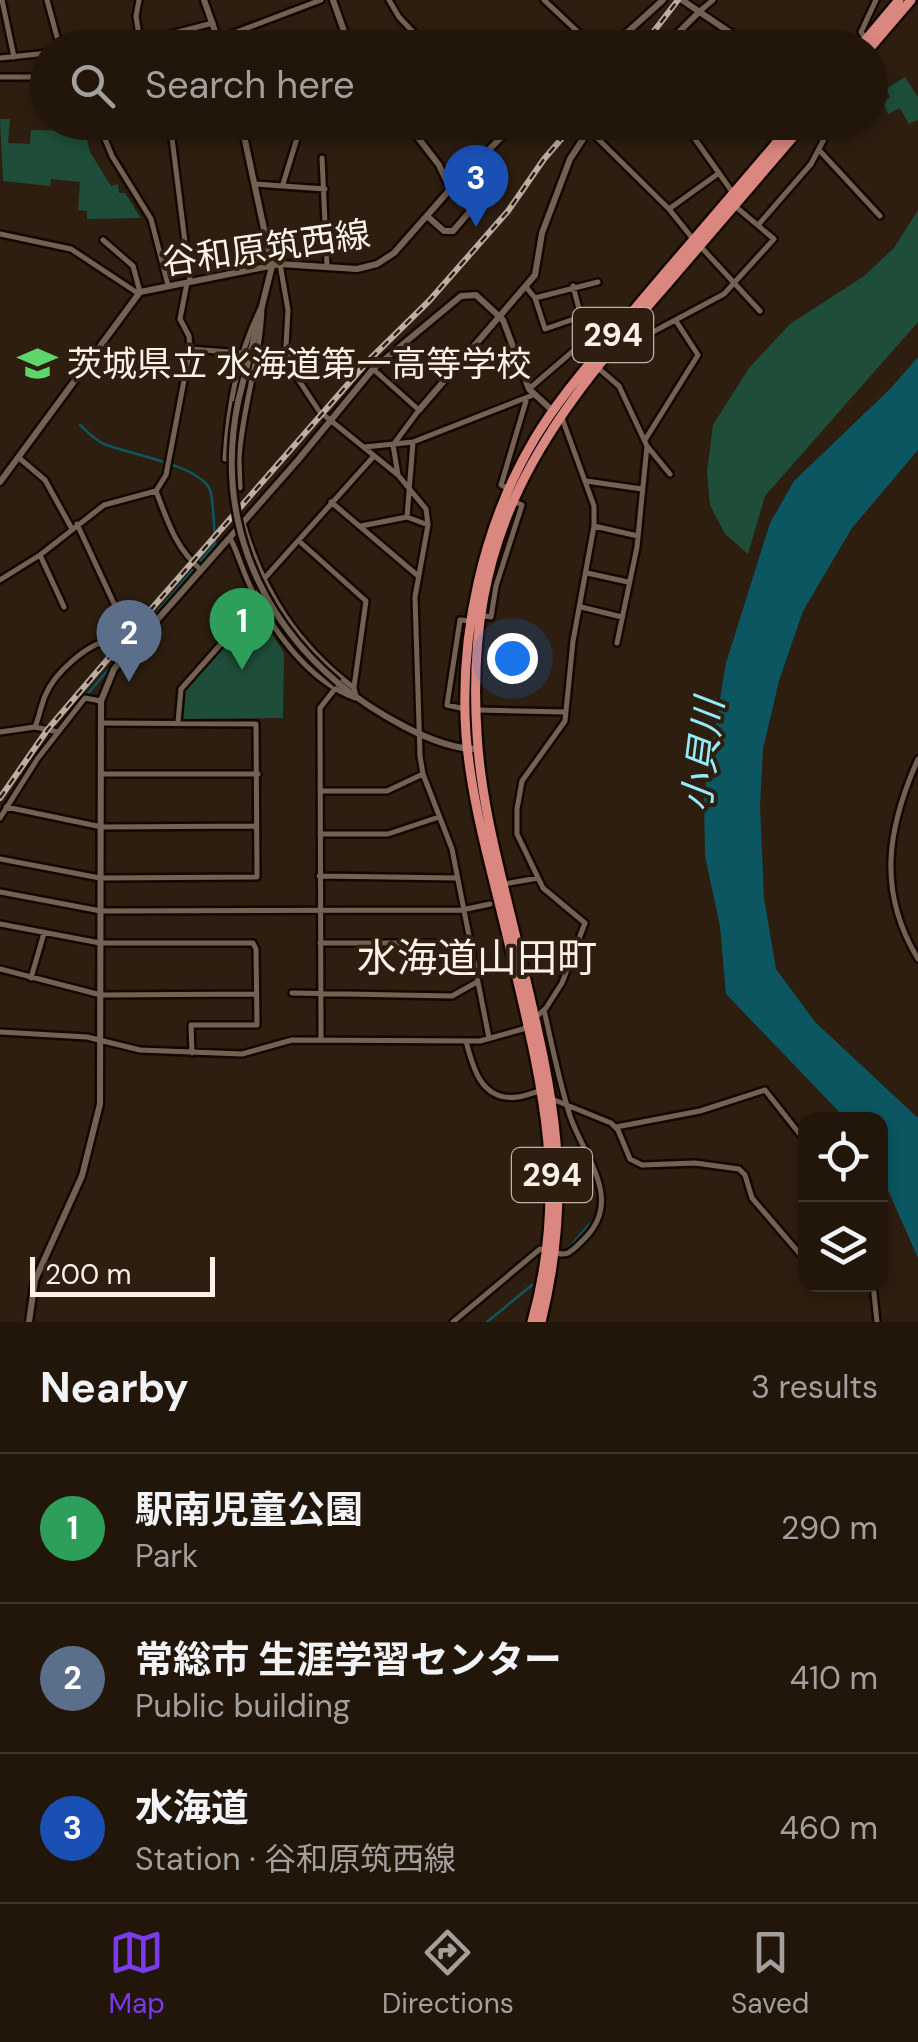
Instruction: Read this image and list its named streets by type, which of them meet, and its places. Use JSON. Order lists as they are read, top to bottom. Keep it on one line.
{"streets":{"highway":["294"],"street":["谷和原筑西線"]},"districts":["水海道山田町"],"water":["小貝川"],"places":{"school or university":["茨城県立 水海道第一高等学校"]},"scale_bar":"200 m","page":{"search":"Search here","pins":["3","1","2"],"scale":"200 m","heading":["Nearby","3 results"],"list":[{"mark":"1","name":"駅南児童公園","note":"Park","value":"290 m"},{"mark":"2","name":"常総市 生涯学習センター","note":"Public building","value":"410 m"},{"mark":"3","name":"水海道","note":"Station · 谷和原筑西線","value":"460 m"}],"nav":["Map","Directions","Saved"]}}
